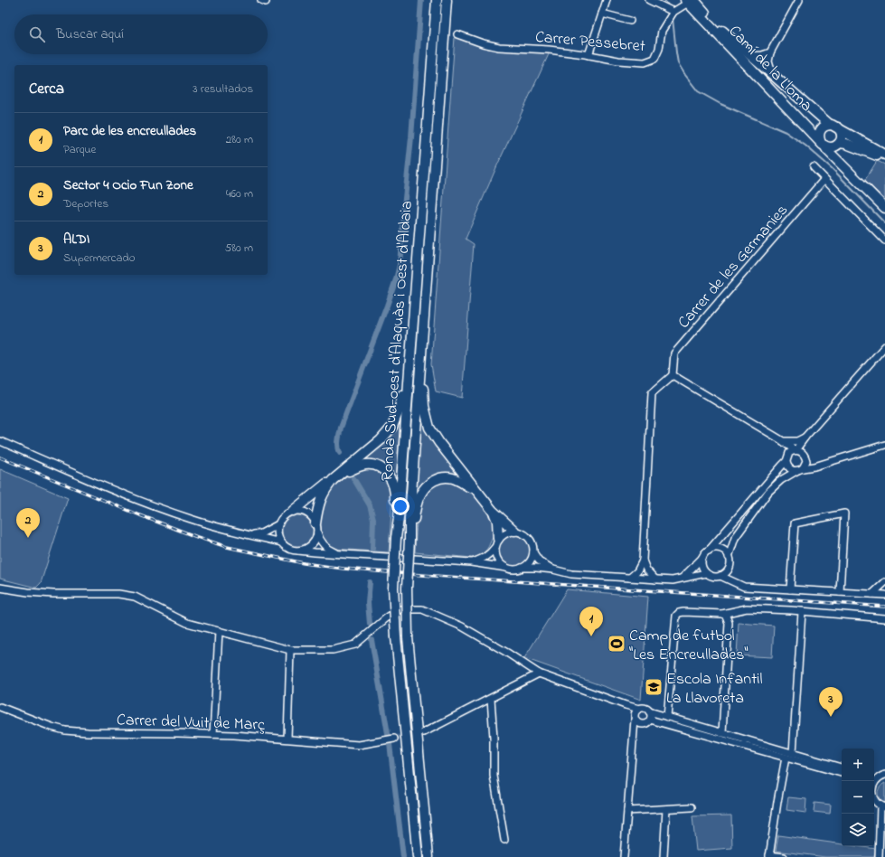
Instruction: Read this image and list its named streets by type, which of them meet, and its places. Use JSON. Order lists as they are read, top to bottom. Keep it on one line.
{"streets":{"main road":["Camí de la Lloma","Ronda Sud-oest d'Alaquàs i Oest d'Aldaia"],"street":["Carrer Pessebret","Carrer de les Germanies","Carrer del Vuit de Març"]},"crossings":[["Carrer Pessebret","Camí de la Lloma"]],"places":{"sports":["Camp de futbol \"Les Encreullades\""],"school or university":["Escola Infantil La Llavoreta"]},"page":{"search":"Buscar aquí","heading":["Cerca","3 resultados"],"list":[{"mark":"1","name":"Parc de les encreullades","note":"Parque","value":"280 m"},{"mark":"2","name":"Sector 4 Ocio Fun Zone","note":"Deportes","value":"460 m"},{"mark":"3","name":"ALDI","note":"Supermercado","value":"580 m"}],"pins":["2","1","3"],"map_buttons":["+","−"]}}
